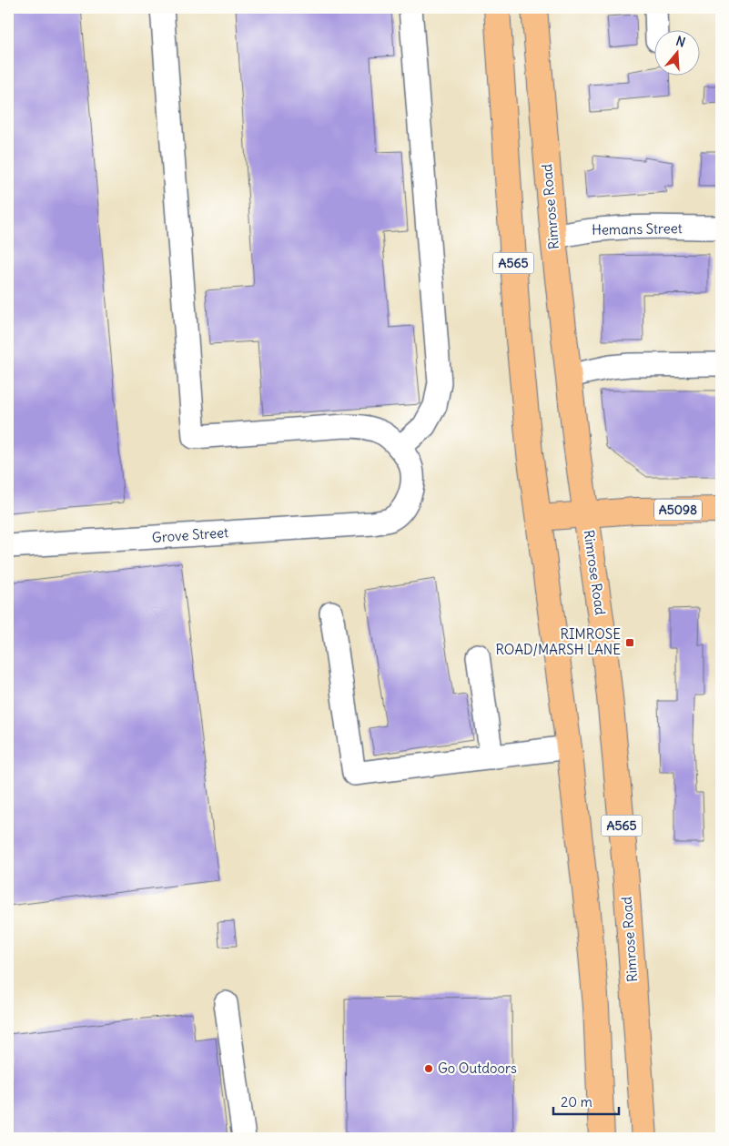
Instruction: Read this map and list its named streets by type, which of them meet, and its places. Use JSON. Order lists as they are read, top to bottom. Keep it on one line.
{"streets":{"main road":["Rimrose Road","A565","A5098"],"street":["Hemans Street","Grove Street"]},"crossings":[["Rimrose Road","Hemans Street"],["Rimrose Road","A5098"],["A565","A5098"]],"places":{"transit":["RIMROSE ROAD/MARSH LANE"],"other":["Go Outdoors"]},"scale_bar":"20 m","north":"top"}
